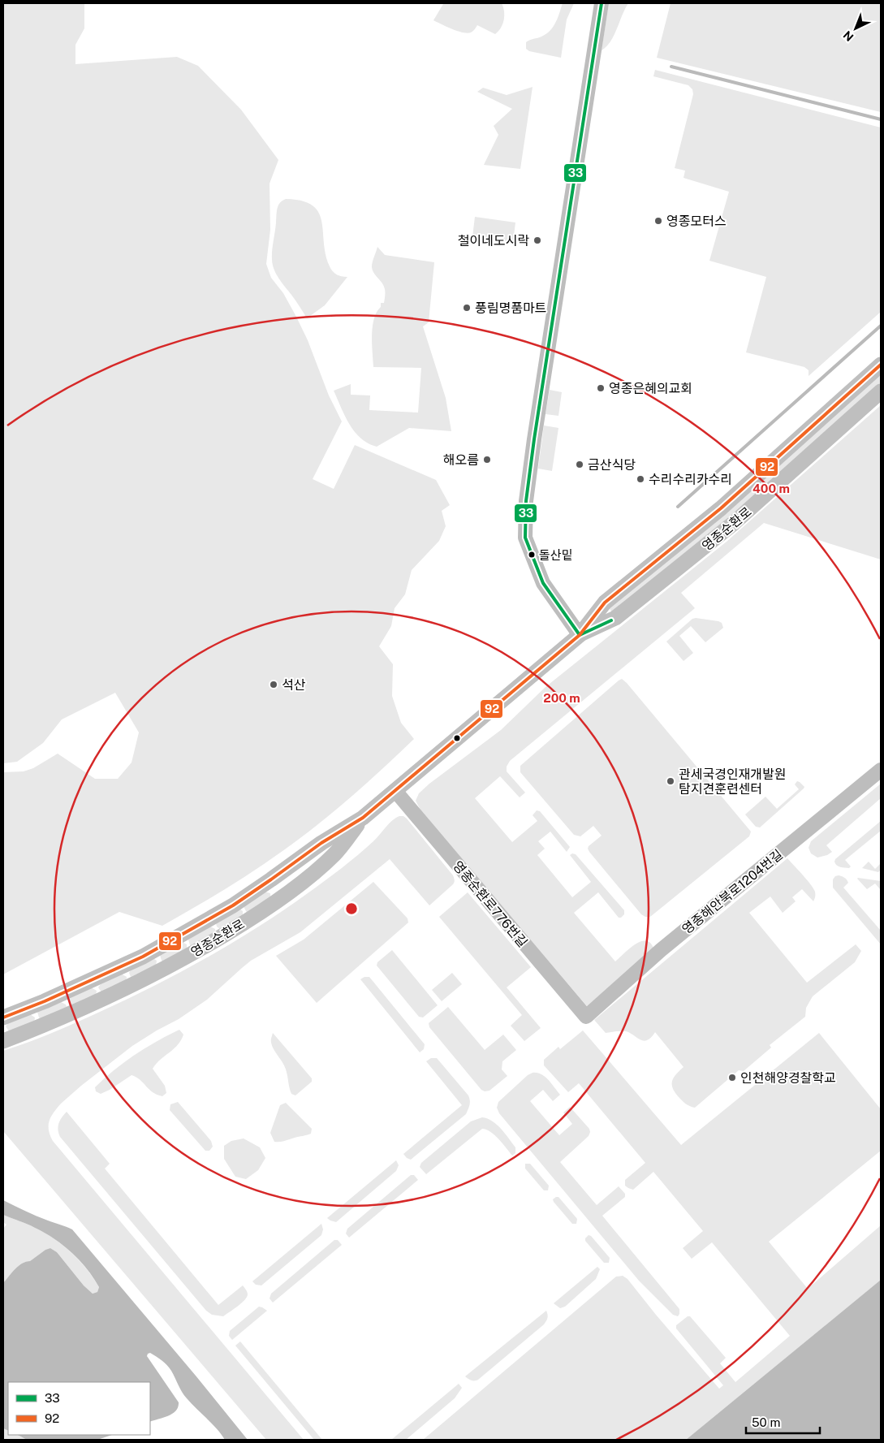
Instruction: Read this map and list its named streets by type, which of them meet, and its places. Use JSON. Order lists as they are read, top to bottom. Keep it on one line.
{"streets":{"main road":["영종순환로"],"street":["영종해안북로1204번길","영종순환로776번길"]},"crossings":[["영종순환로","영종순환로776번길"],["영종해안북로1204번길","영종순환로776번길"]],"places":["영종모터스","철이네도시락","풍림명품마트","영종은혜의교회","해오름","금산식당","수리수리카수리","돌산밑","석산","관세국경인재개발원 탐지견훈련센터","인천해양경찰학교"],"lines":["transit line 33","transit line 92"],"legend":["33","92"],"scale_bar":"50 m","north":"bottom left","rings":["400 m","200 m"]}
